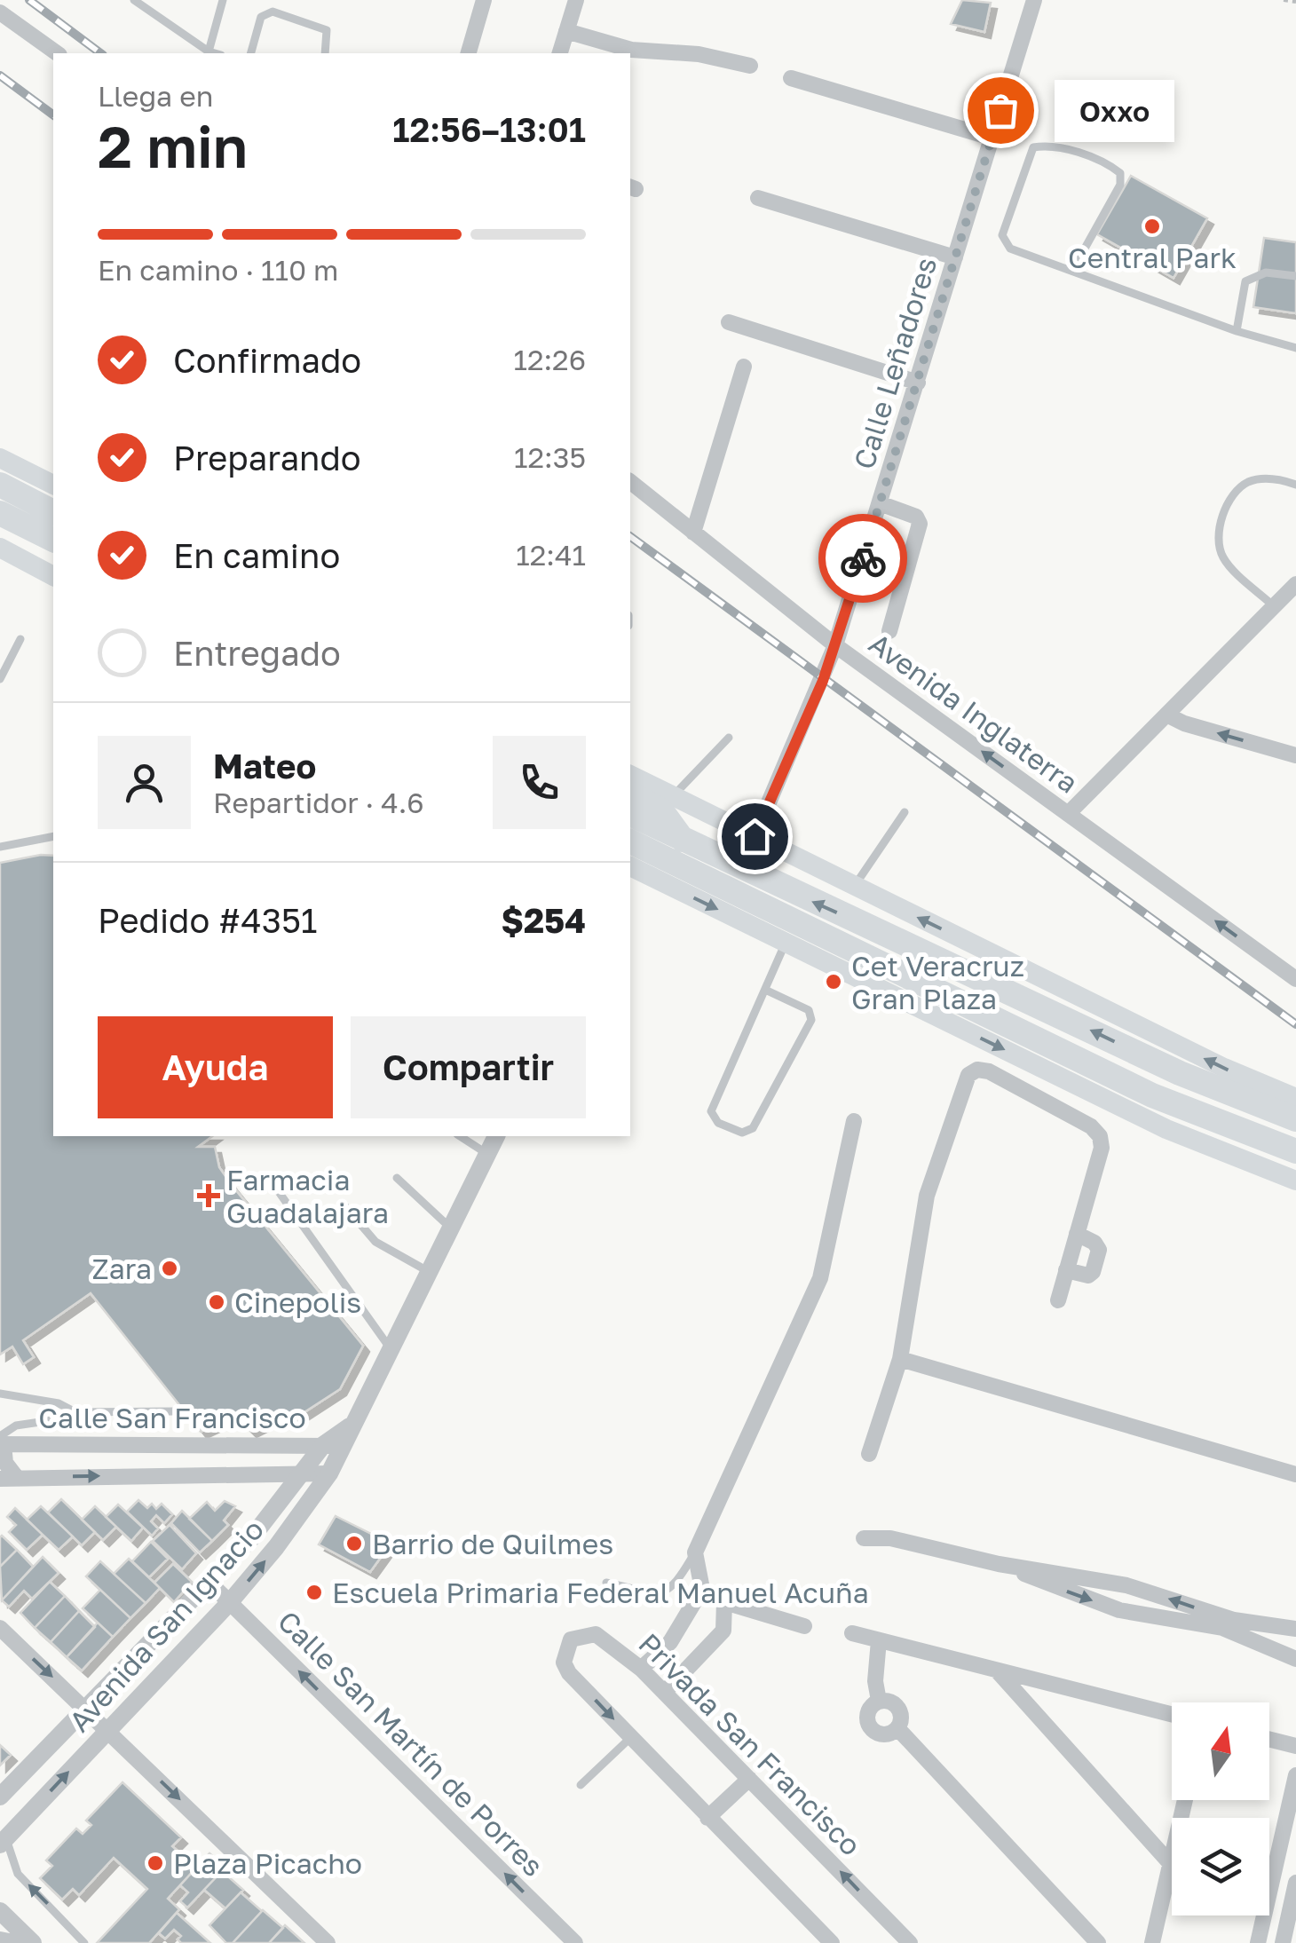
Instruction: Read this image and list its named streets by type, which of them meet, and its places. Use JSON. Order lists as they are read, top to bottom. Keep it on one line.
{"streets":{"street":["Calle Leñadores","Avenida Inglaterra","Calle San Francisco","Avenida San Ignacio","Calle San Martín de Porres","Privada San Francisco"]},"crossings":[["Calle Leñadores","Avenida Inglaterra"],["Calle San Francisco","Avenida San Ignacio"],["Avenida San Ignacio","Calle San Martín de Porres"]],"one_way":["Avenida Inglaterra","Calle San Martín de Porres"],"places":{"other":["Oxxo","Central Park","Cet Veracruz Gran Plaza","Zara","Cinepolis","Barrio de Quilmes","Escuela Primaria Federal Manuel Acuña","Plaza Picacho"],"health":["Farmacia Guadalajara"]},"north":"top","page":{"heading":["2 min","Llega en","12:56–13:01"],"panel":["Mateo","Repartidor · 4.6","Pedido #4351","$254"],"bubble":"Oxxo","bar":"En camino · 110 m","list":[["Confirmado","12:26"],["Preparando","12:35"],["En camino","12:41"],"Entregado"],"buttons":["Ayuda","Compartir"]}}
